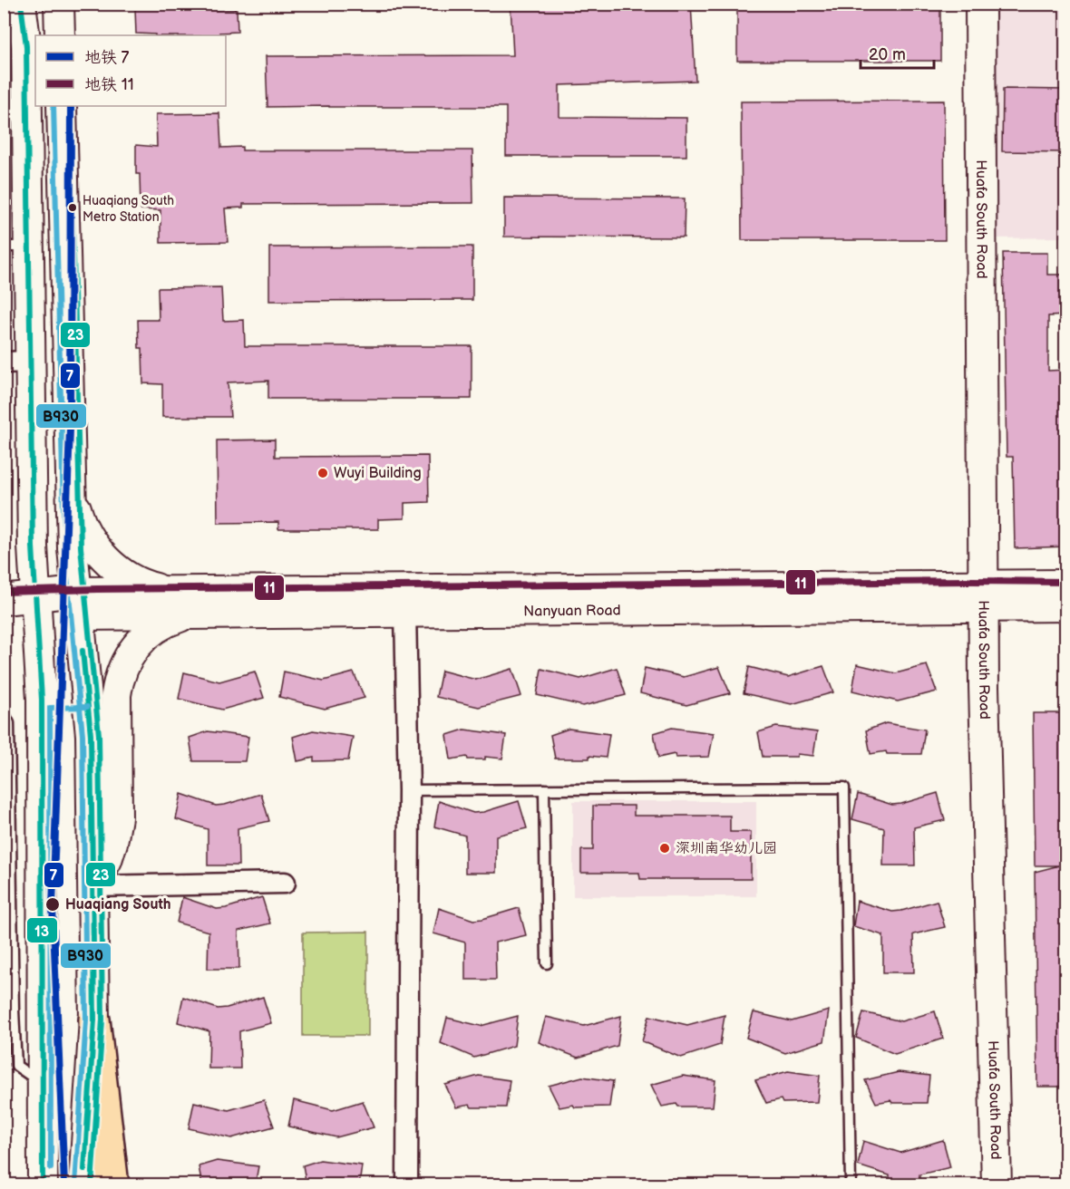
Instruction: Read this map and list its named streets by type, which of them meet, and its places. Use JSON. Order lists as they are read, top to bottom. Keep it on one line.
{"streets":{"main road":["Huafa South Road","Nanyuan Road"]},"crossings":[["Huafa South Road","Nanyuan Road"]],"places":["Huaqiang South Metro Station","Wuyi Building","深圳南华幼儿园","Huaqiang South"],"lines":["transit line 13","metro line 7","transit line B930","transit line 23","metro line 11"],"legend":["地铁 7","地铁 11"],"scale_bar":"20 m"}
